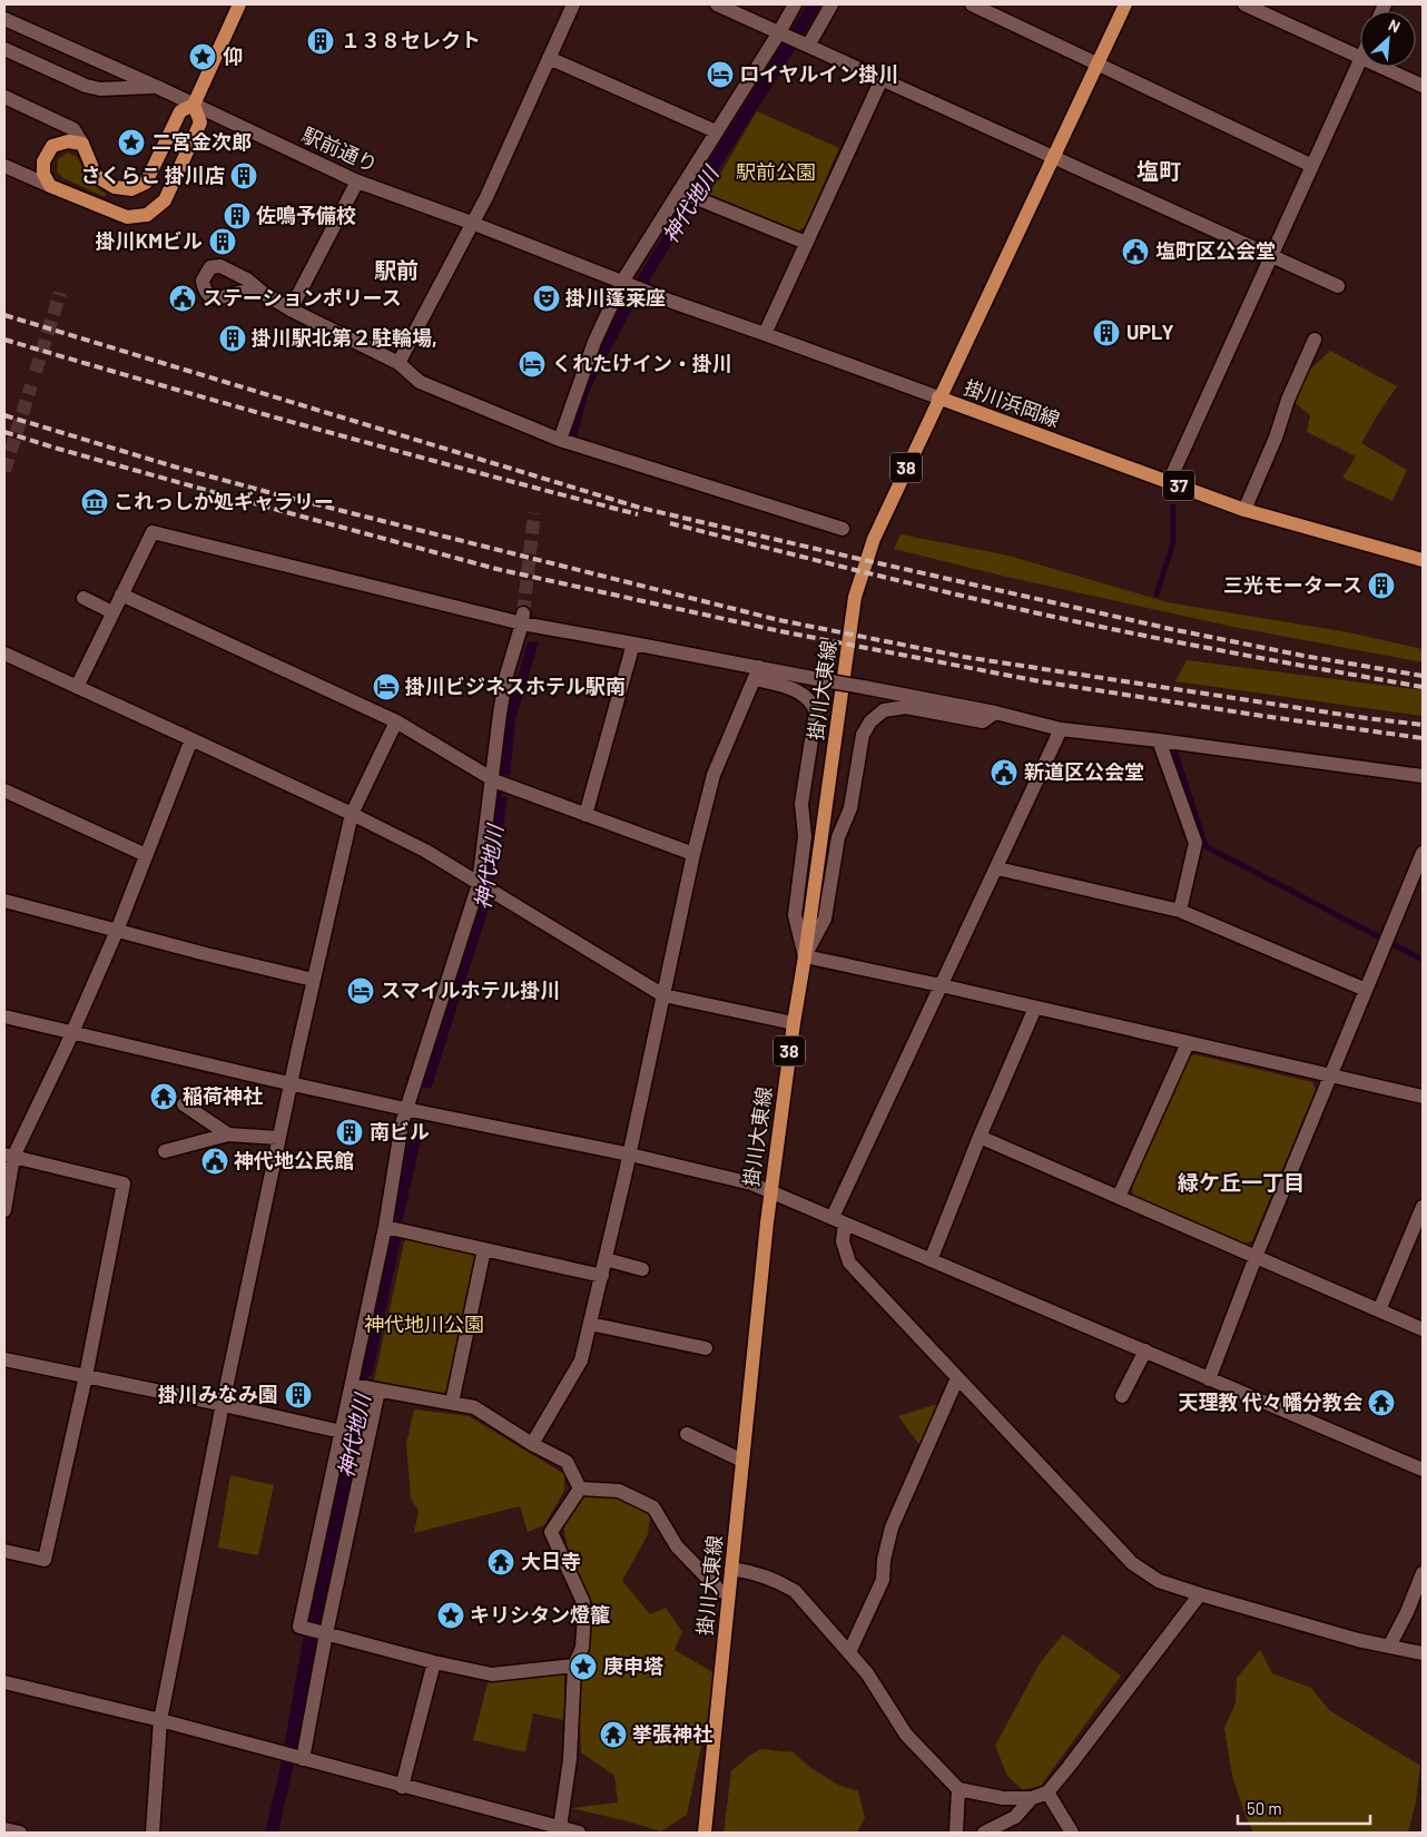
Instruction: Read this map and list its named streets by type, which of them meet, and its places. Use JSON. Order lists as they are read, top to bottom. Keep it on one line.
{"streets":{"main road":["掛川浜岡線","38","37","掛川大東線"],"street":["駅前通り"]},"crossings":[["駅前通り","掛川浜岡線"],["駅前通り","掛川大東線"],["掛川浜岡線","掛川大東線"]],"districts":["塩町","駅前","緑ケ丘一丁目"],"water":["神代地川"],"parks":["駅前公園","神代地川公園"],"places":{"building":["１３８セレクト","さくらこ 掛川店","佐鳴予備校","掛川KMビル","UPLY","掛川駅北第２駐輪場,","三光モータース","南ビル","掛川みなみ園"],"place":["仰","二宮金次郎","キリシタン燈籠","庚申塔"],"hotel":["ロイヤルイン掛川","くれたけイン・掛川","掛川ビジネスホテル駅南","スマイルホテル掛川"],"public building":["塩町区公会堂","ステーションポリース","新道区公会堂","神代地公民館"],"theatre":["掛川蓬莱座"],"museum":["これっしか処ギャラリー"],"temple":["稲荷神社","天理教 代々幡分教会","大日寺","挙張神社"]},"scale_bar":"50 m","north":"top right"}
